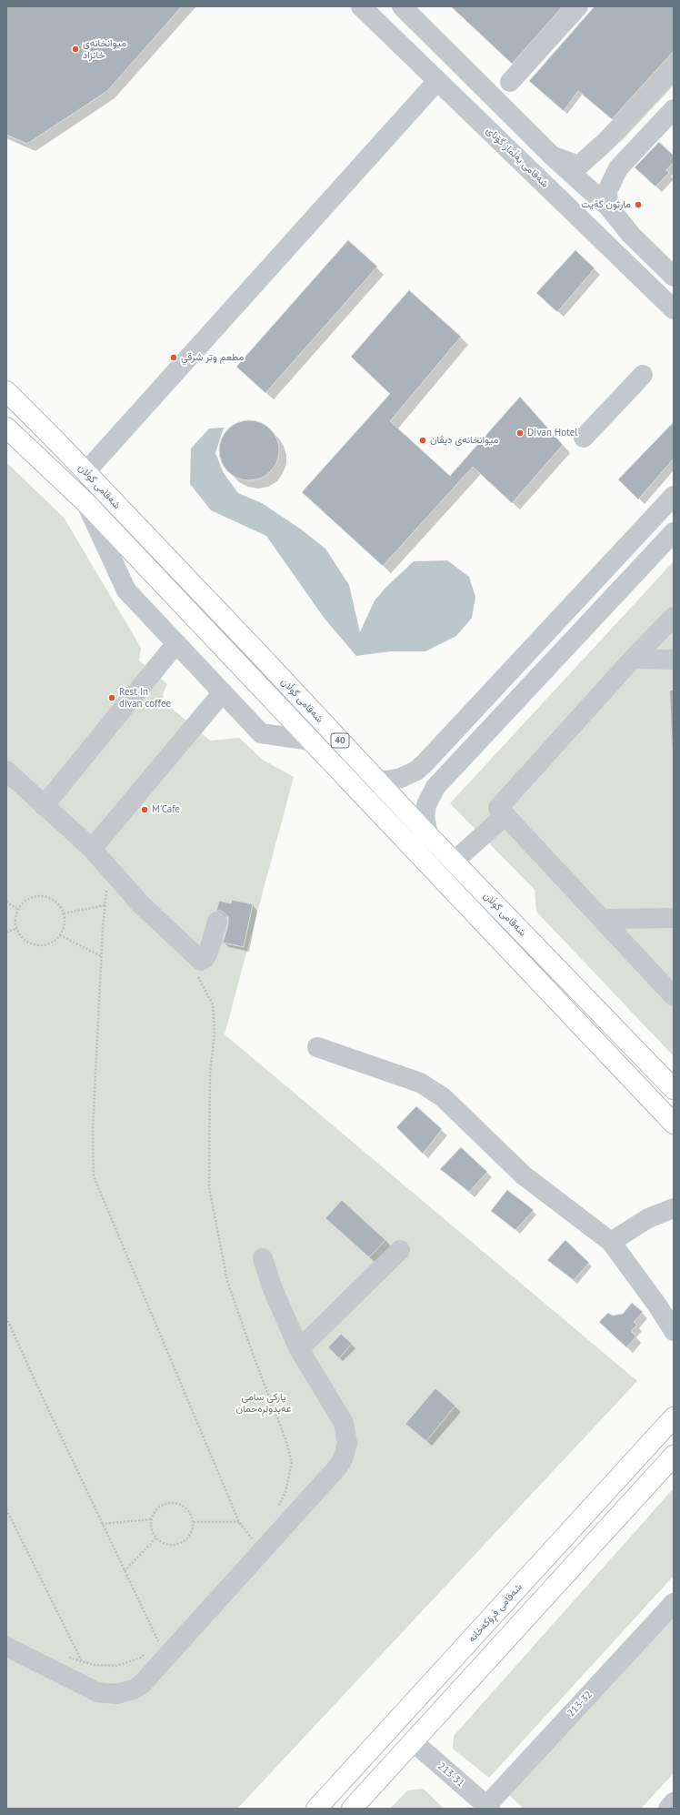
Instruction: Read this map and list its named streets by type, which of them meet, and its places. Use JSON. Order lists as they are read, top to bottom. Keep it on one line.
{"streets":{"main road":["شەقامی گوڵان","40","شەقامی فڕۆکەخانە"],"street":["شەقامی یەڵماز گۆنای","213-32","213-31"]},"crossings":[["213-32","213-31"]],"parks":["پارکی سامی عەبدولڕەحمان"],"places":["میوانخانەی خانزاد","مارثون گةيت","مطعم وتر شرقي","Divan Hotel","میوانخانەی دیڤان","Rest In divan coffee","M'Cafe"]}
